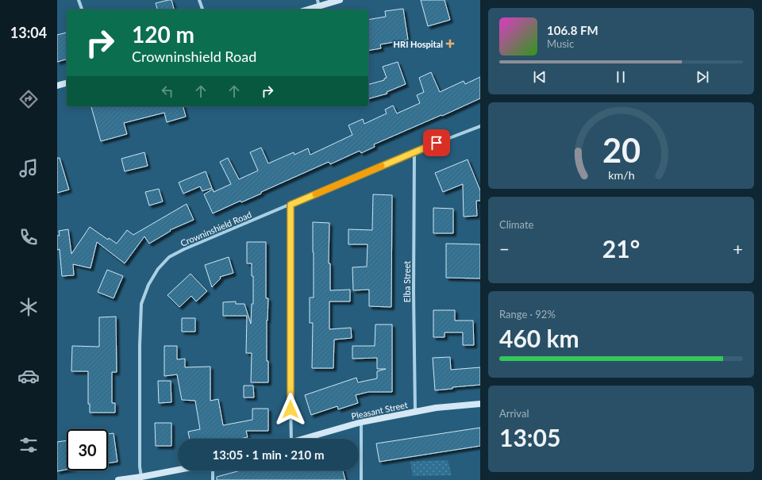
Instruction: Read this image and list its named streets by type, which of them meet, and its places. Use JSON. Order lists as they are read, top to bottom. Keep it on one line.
{"streets":{"street":["Crowninshield Road","Elba Street","Pleasant Street"]},"crossings":[["Crowninshield Road","Elba Street"],["Elba Street","Pleasant Street"]],"places":{"health":["HRI Hospital"]},"page":{"tabs":"13:04","turn":["120 m","Crowninshield Road"],"song":["106.8 FM","Music"],"tile":["Climate",["Range · 92%","460 km"],["Arrival","13:05"]],"heat":["−","21°","+"],"limit":"30","trip":"13:05 · 1 min · 210 m","gauge":["20","km/h"]}}
